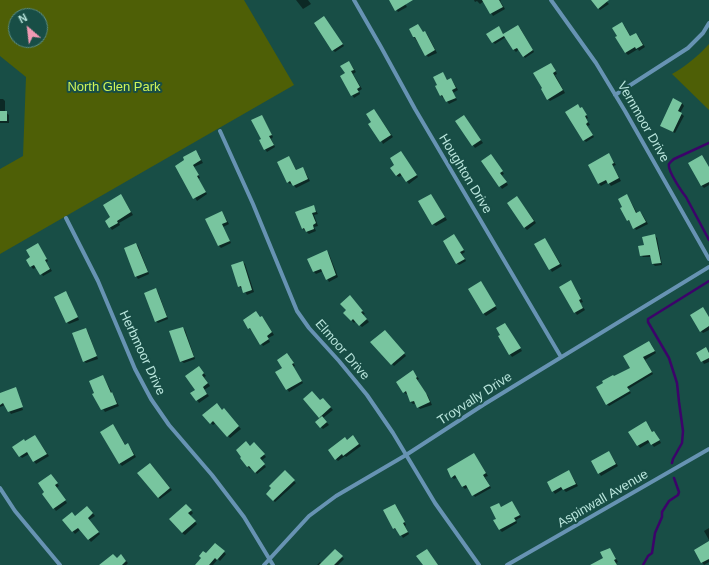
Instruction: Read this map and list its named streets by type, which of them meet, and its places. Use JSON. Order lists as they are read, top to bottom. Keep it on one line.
{"streets":{"street":["Vernmoor Drive","Houghton Drive","Elmoor Drive","Herbmoor Drive","Troyvally Drive","Aspinwall Avenue"]},"crossings":[["Houghton Drive","Troyvally Drive"],["Elmoor Drive","Troyvally Drive"],["Herbmoor Drive","Troyvally Drive"]],"parks":["North Glen Park"],"north":"top left"}
